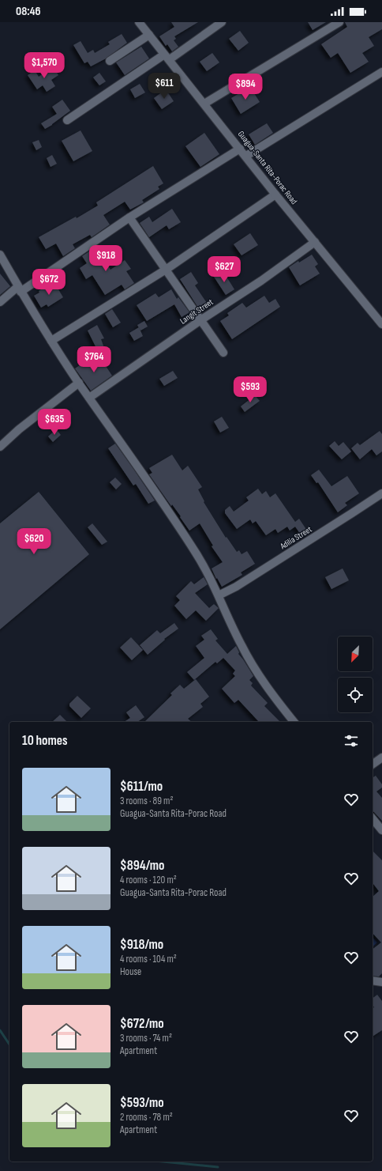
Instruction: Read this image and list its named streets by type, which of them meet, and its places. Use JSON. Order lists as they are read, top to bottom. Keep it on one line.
{"streets":{"street":["Guagua-Santa Rita-Porac Road","Langit Street","Adilia Street"]},"crossings":[["Guagua-Santa Rita-Porac Road","Langit Street"]],"north":"bottom left","page":{"status":"08:46","price":["$1,570","$611","$894","$918","$627","$672","$764","$593","$635","$620"],"heading":"10 homes","list":[{"name":"$611/mo","note":"3 rooms · 89 m² · Guagua-Santa Rita-Porac Road"},{"name":"$894/mo","note":"4 rooms · 120 m² · Guagua-Santa Rita-Porac Road"},{"name":"$918/mo","note":"4 rooms · 104 m² · House"},{"name":"$672/mo","note":"3 rooms · 74 m² · Apartment"},{"name":"$593/mo","note":"2 rooms · 78 m² · Apartment"}]}}
